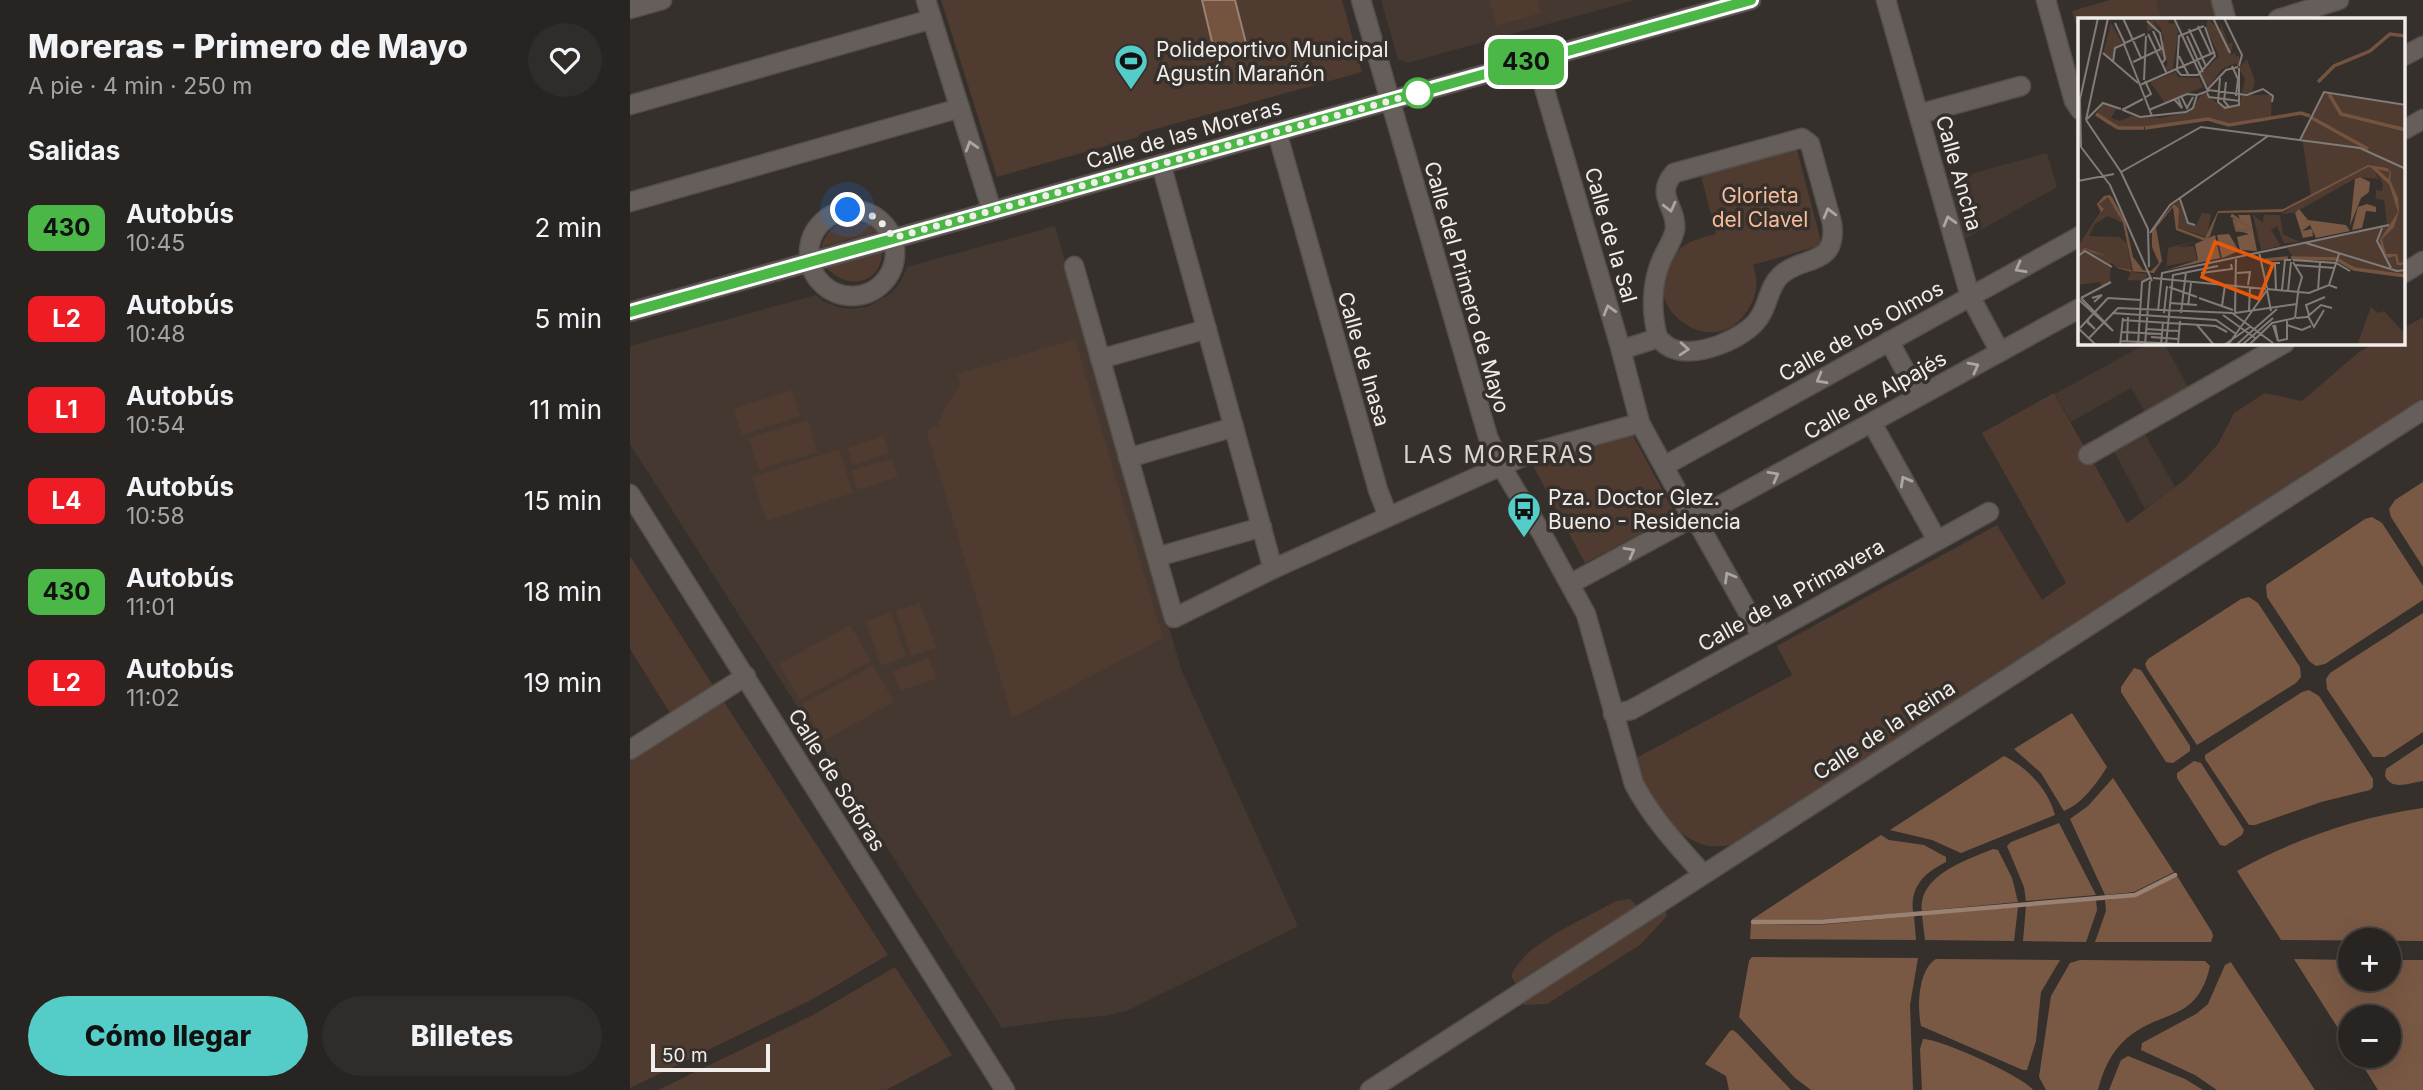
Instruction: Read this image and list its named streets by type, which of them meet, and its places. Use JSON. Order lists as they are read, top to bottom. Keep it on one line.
{"streets":{"street":["Calle de las Moreras","Calle Ancha","Calle de la Sal","Calle del Primero de Mayo","Calle de los Olmos","Calle de Inasa","Calle de Alpajés","Calle de la Primavera","Calle de la Reina","Calle de Soforas"]},"crossings":[["Calle de las Moreras","Calle de la Sal"],["Calle de las Moreras","Calle del Primero de Mayo"],["Calle de las Moreras","Calle de Inasa"],["Calle Ancha","Calle de los Olmos"],["Calle Ancha","Calle de Alpajés"],["Calle de la Sal","Calle de los Olmos"],["Calle de la Sal","Calle de Alpajés"],["Calle del Primero de Mayo","Calle de Alpajés"]],"one_way":["Calle Ancha","Calle de la Sal","Calle de los Olmos"],"districts":["LAS MORERAS"],"parks":["Glorieta del Clavel"],"places":{"sports":["Polideportivo Municipal Agustín Marañón"],"bus stop":["Pza. Doctor Glez. Bueno - Residencia"]},"lines":["bus line 430"],"scale_bar":"50 m","page":{"heading":[["Moreras - Primero de Mayo","A pie · 4 min · 250 m"],"Salidas"],"on_map":"430","list":[{"mark":"430","name":"Autobús","note":"10:45","value":"2 min"},{"mark":"L2","name":"Autobús","note":"10:48","value":"5 min"},{"mark":"L1","name":"Autobús","note":"10:54","value":"11 min"},{"mark":"L4","name":"Autobús","note":"10:58","value":"15 min"},{"mark":"430","name":"Autobús","note":"11:01","value":"18 min"},{"mark":"L2","name":"Autobús","note":"11:02","value":"19 min"}],"map_buttons":["+","−"],"buttons":["Cómo llegar","Billetes"],"scale":"50 m"}}
